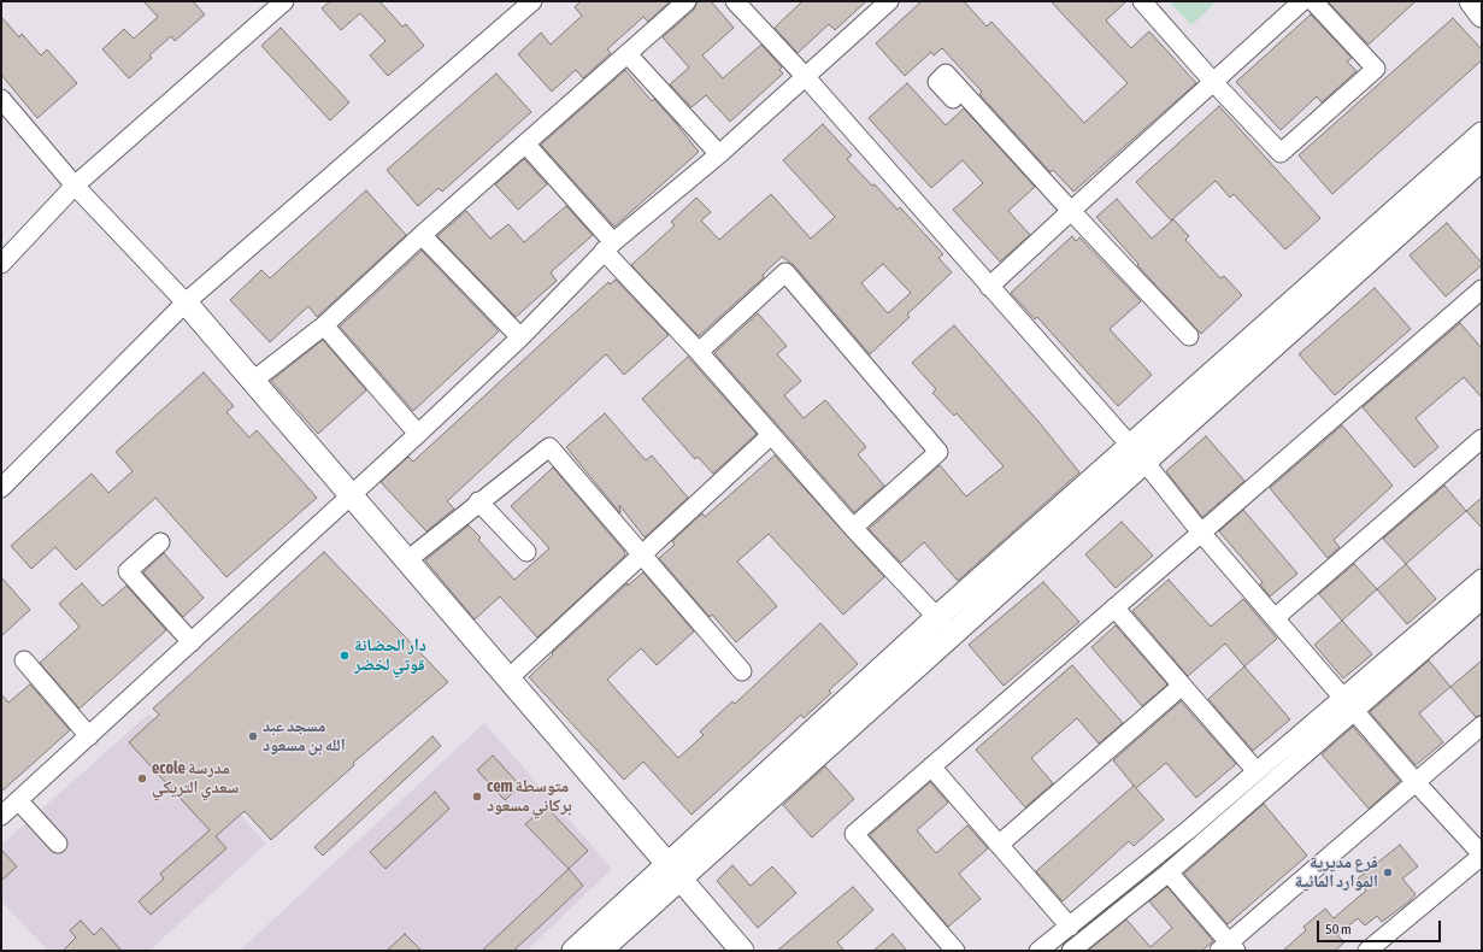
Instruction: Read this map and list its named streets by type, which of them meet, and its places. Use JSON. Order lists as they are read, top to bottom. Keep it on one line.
{"places":["دار الحضانة قوتي لخضر","مسجد عبد الله بن مسعود","ecole مدرسة سعدي التريكي","cem متوسطة بركاني مسعود","فرع مديرية الموارد المائية"],"scale_bar":"50 m"}
